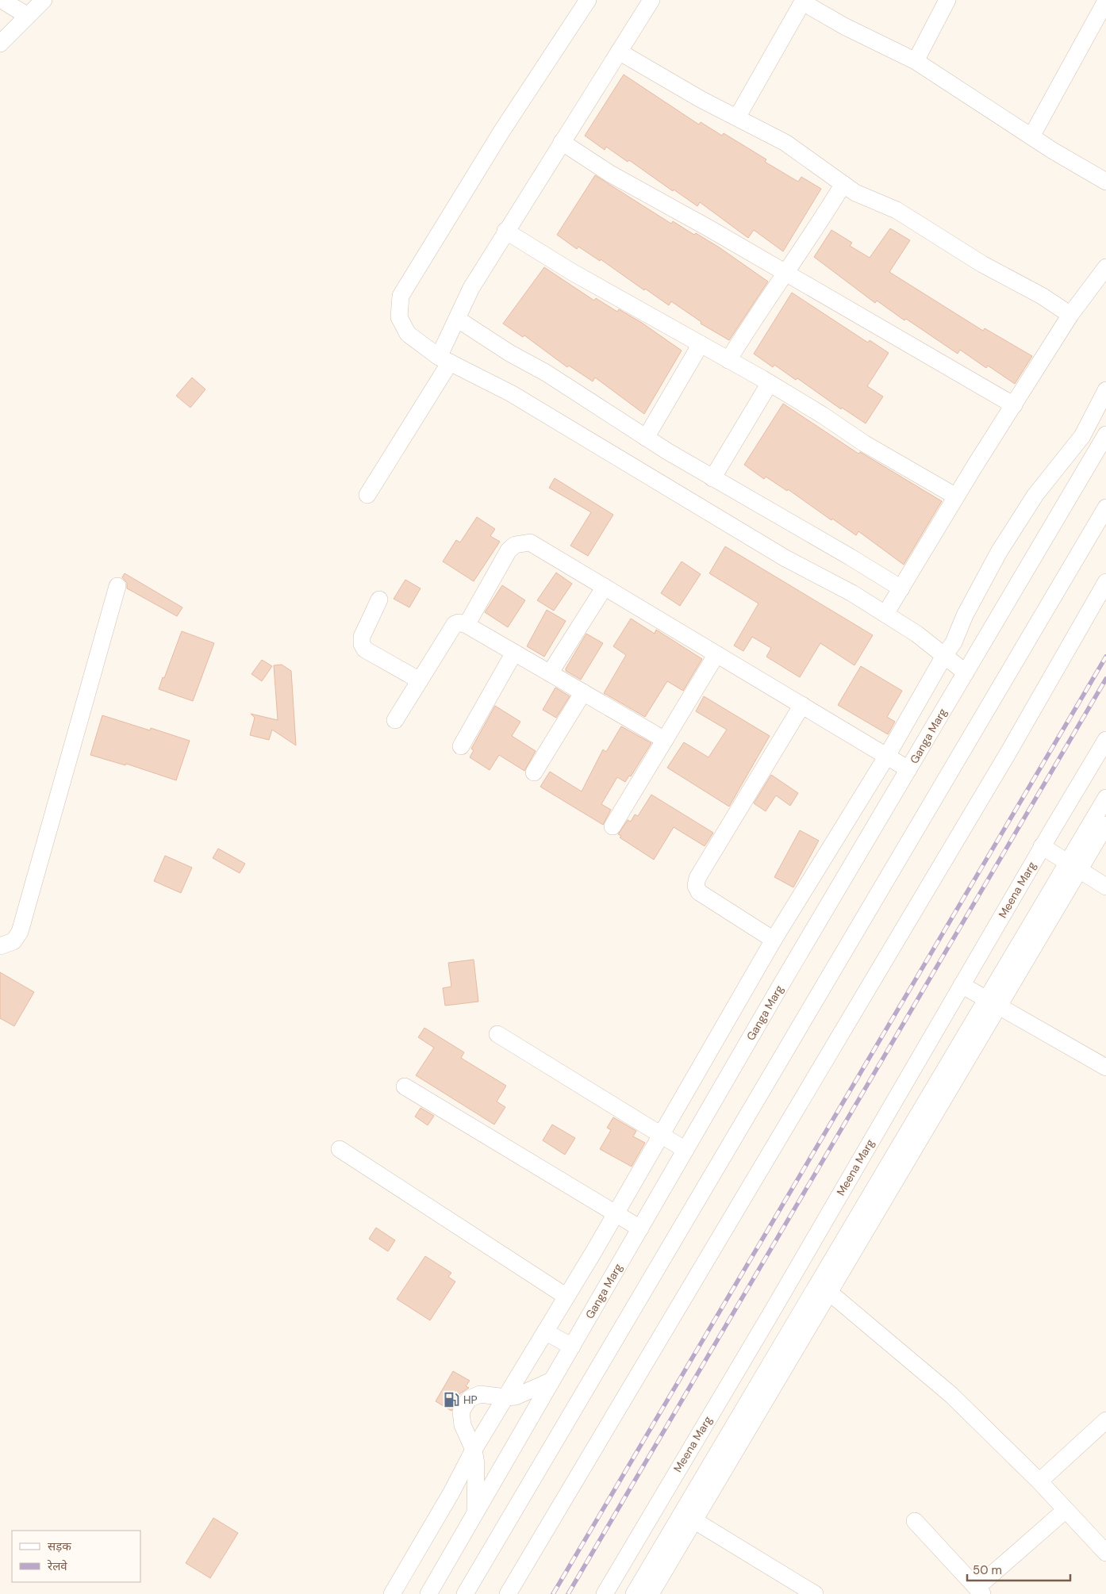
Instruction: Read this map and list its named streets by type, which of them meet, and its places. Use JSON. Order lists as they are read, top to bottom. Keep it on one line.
{"streets":{"street":["Ganga Marg","Meena Marg"]},"places":{"fuel station":["HP"]},"legend":["सड़क","रेलवे"],"scale_bar":"50 m"}
